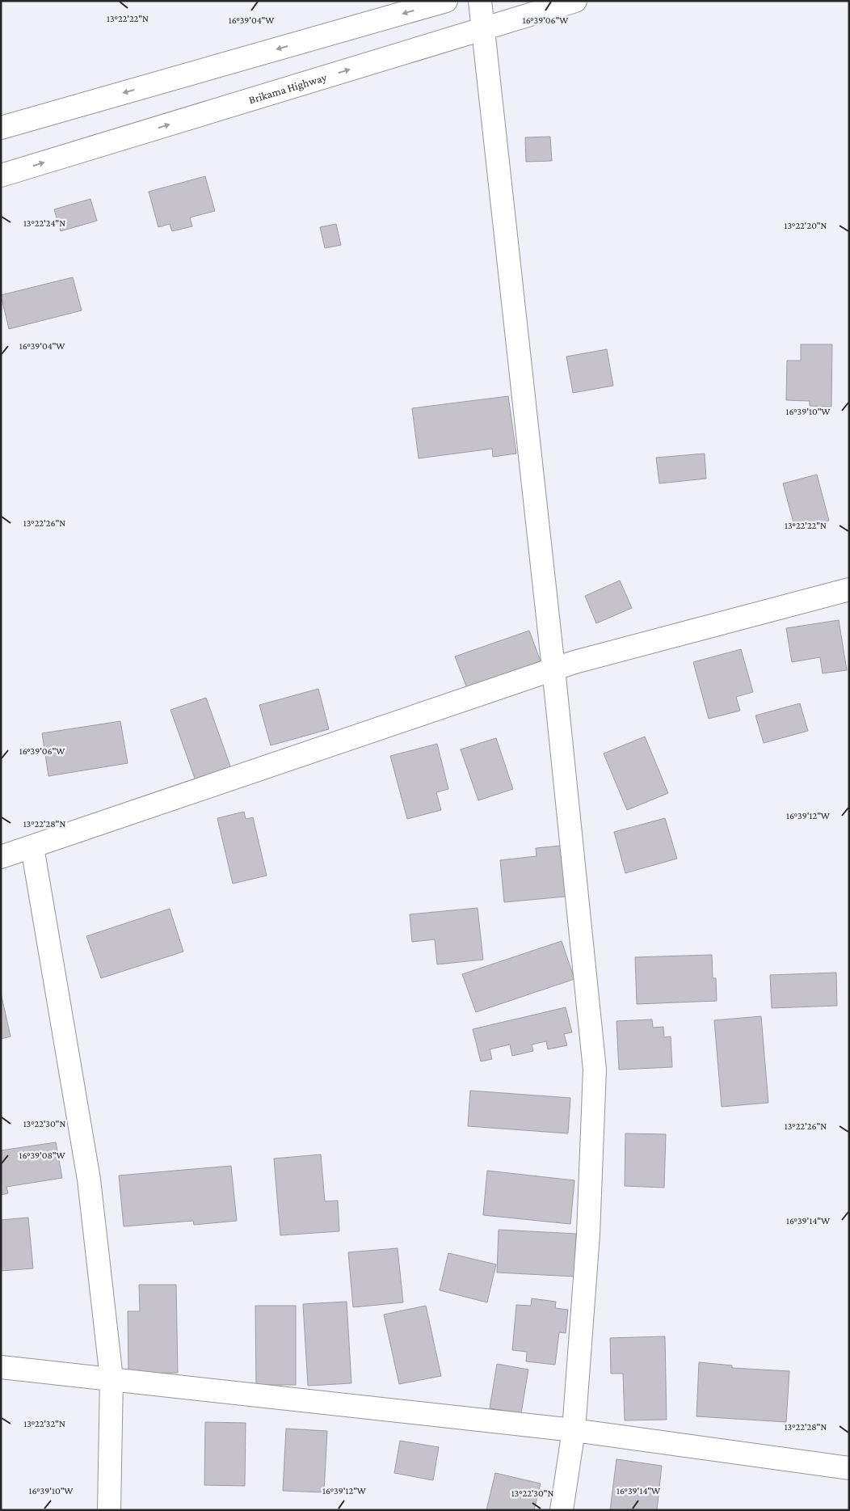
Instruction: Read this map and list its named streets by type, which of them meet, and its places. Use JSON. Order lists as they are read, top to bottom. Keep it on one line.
{"streets":{"main road":["Brikama Highway"]},"coordinates":["13°22'22\"N","16°39'04\"W","16°39'06\"W","13°22'24\"N","13°22'20\"N","16°39'10\"W","13°22'26\"N","16°39'12\"W","13°22'28\"N","13°22'30\"N","16°39'08\"W","16°39'14\"W","13°22'32\"N"]}
